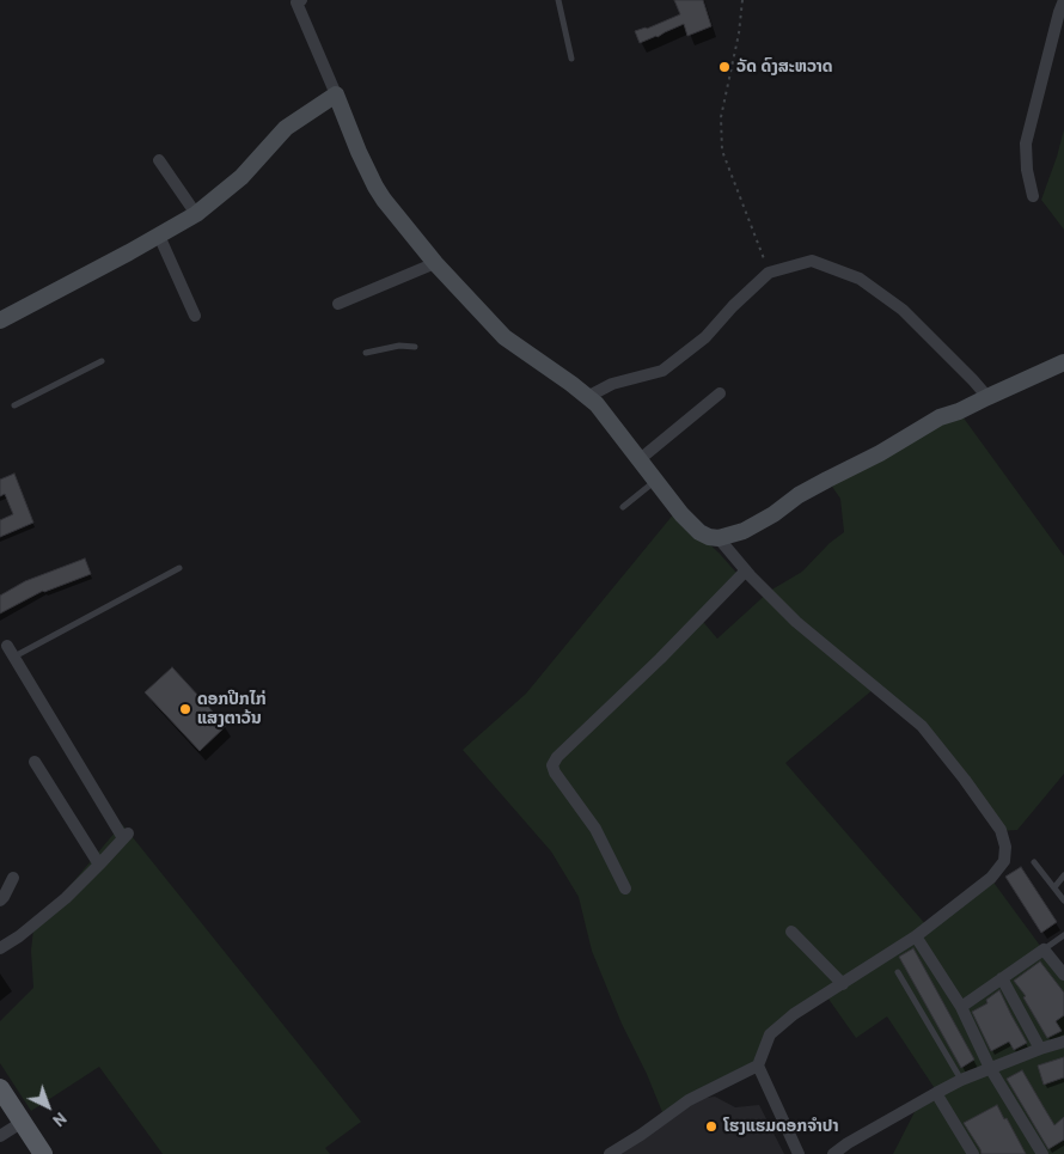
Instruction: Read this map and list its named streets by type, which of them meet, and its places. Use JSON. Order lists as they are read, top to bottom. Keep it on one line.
{"places":["ວັດ ດົງສະຫວາດ","ດອກປີກໄກ່ ແສງຕາວ້ນ","ໂຮງແຮມດອກຈຳປາ"],"north":"bottom right"}
